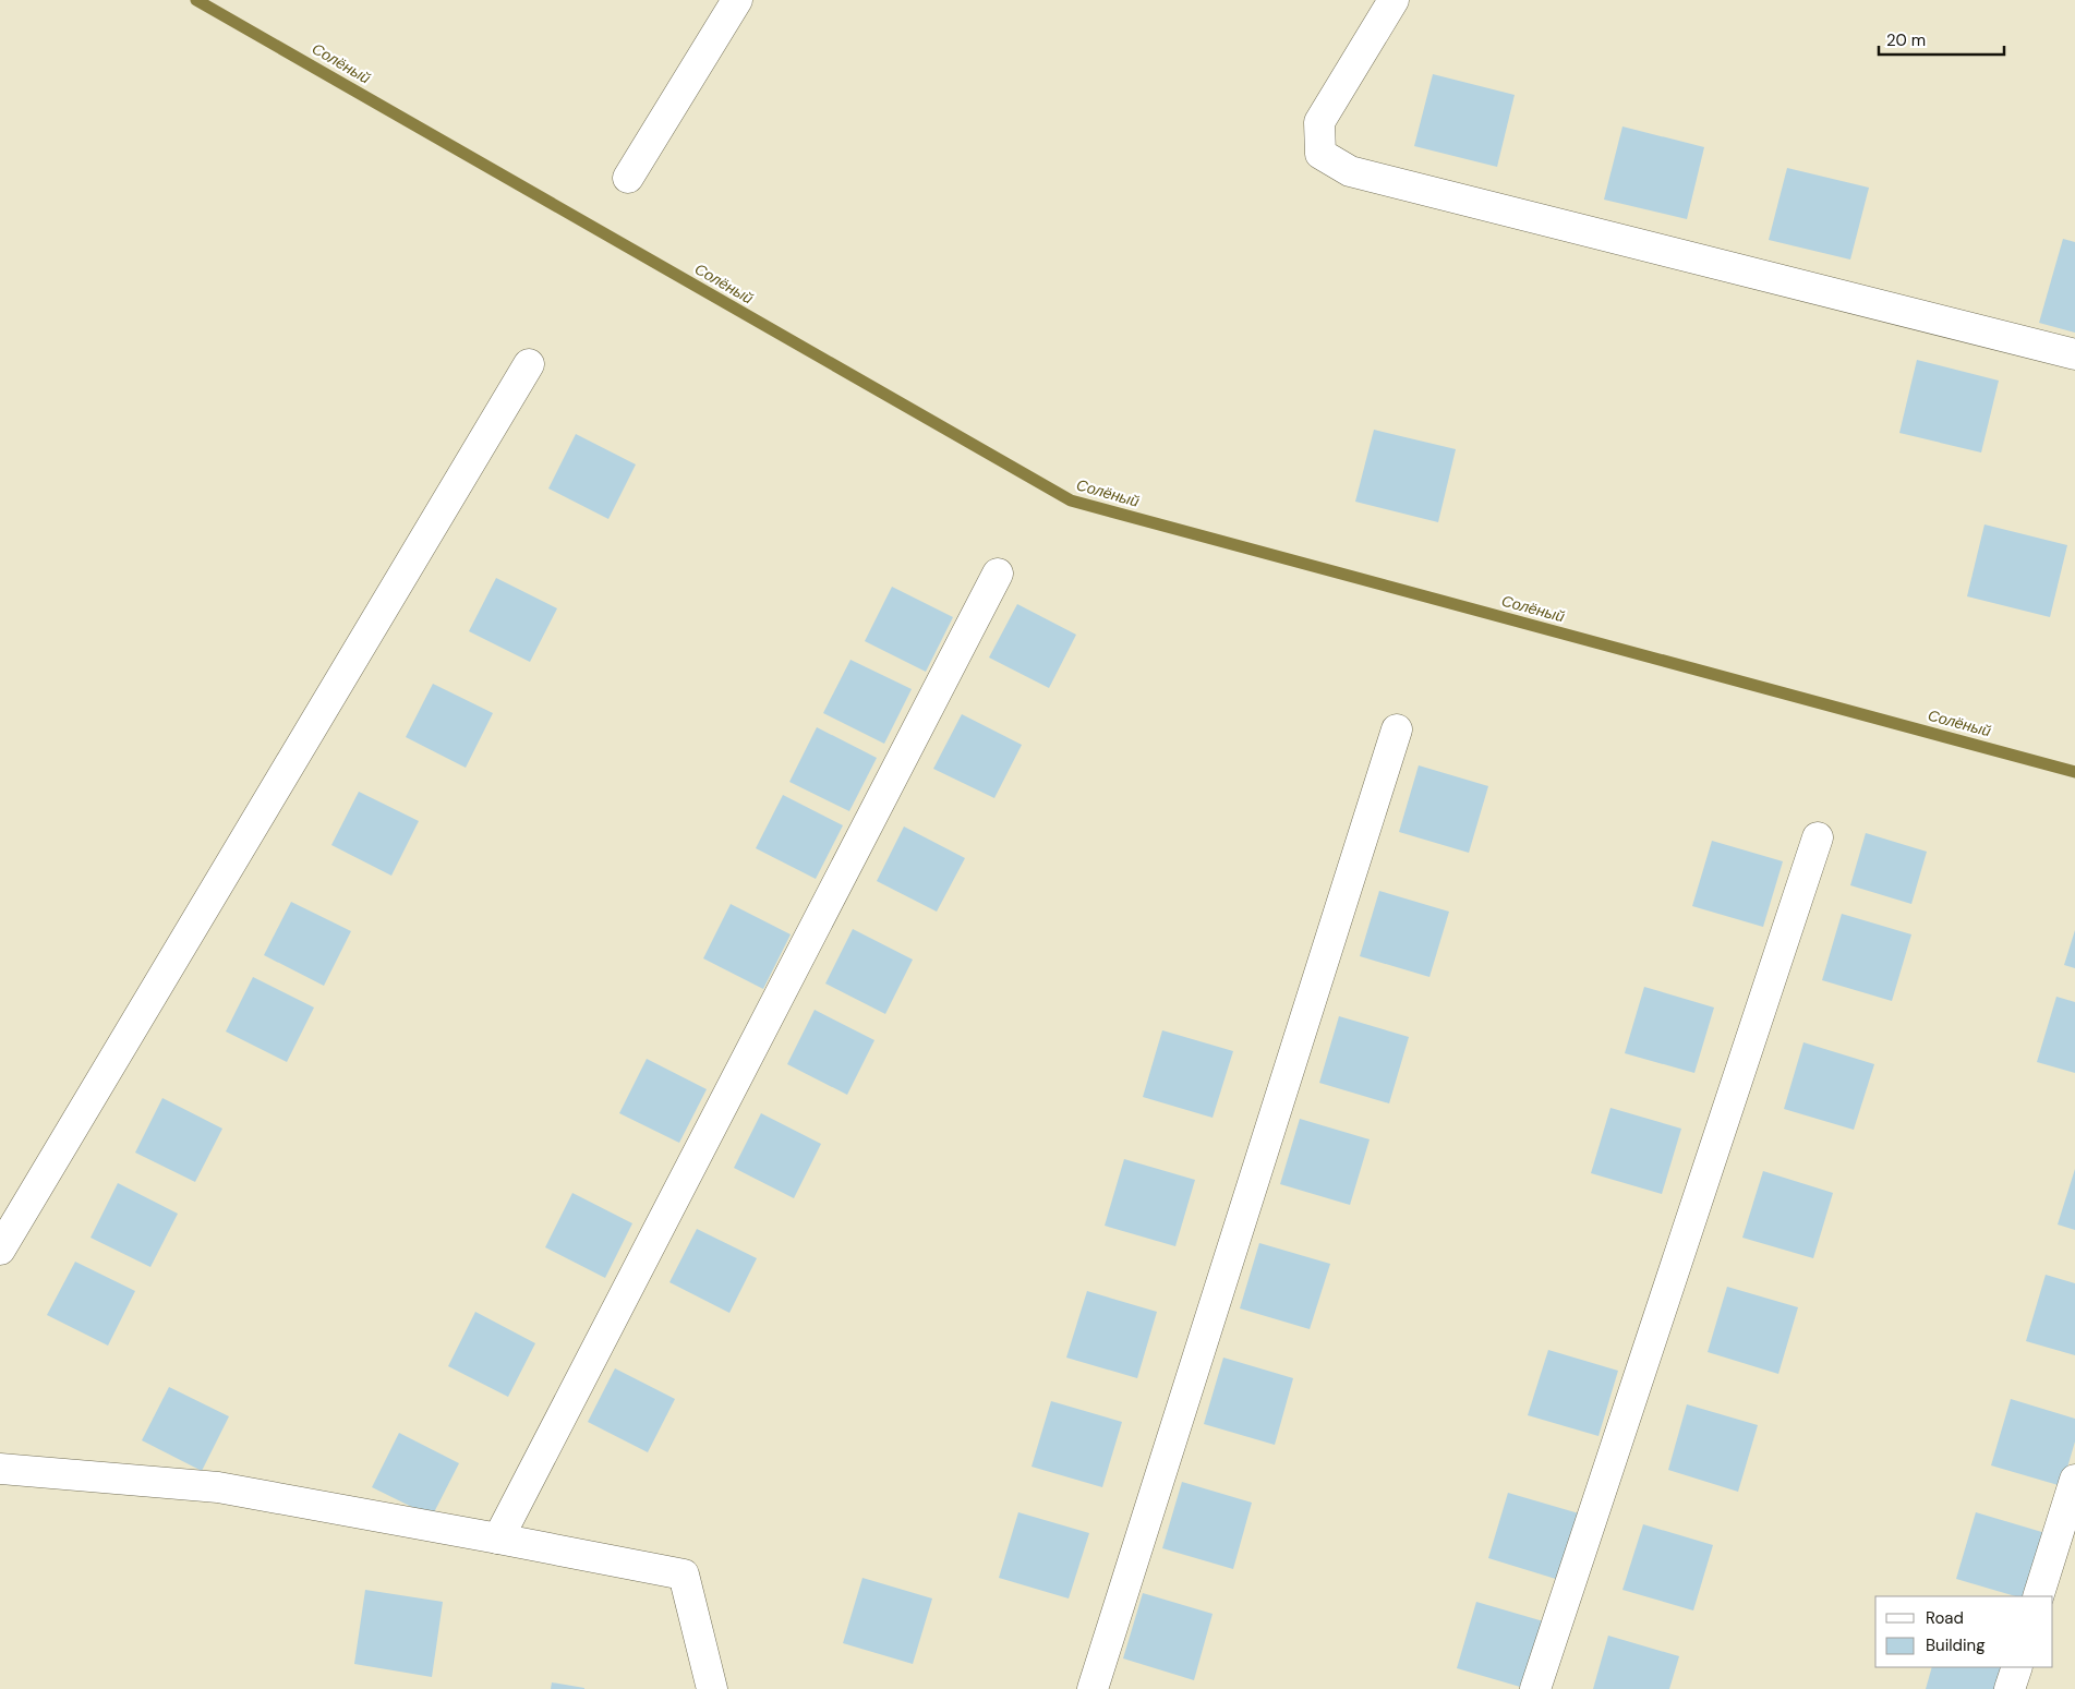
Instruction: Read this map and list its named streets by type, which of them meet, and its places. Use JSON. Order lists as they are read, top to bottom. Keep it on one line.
{"water":["Солёный"],"legend":["Road","Building"],"scale_bar":"20 m"}
